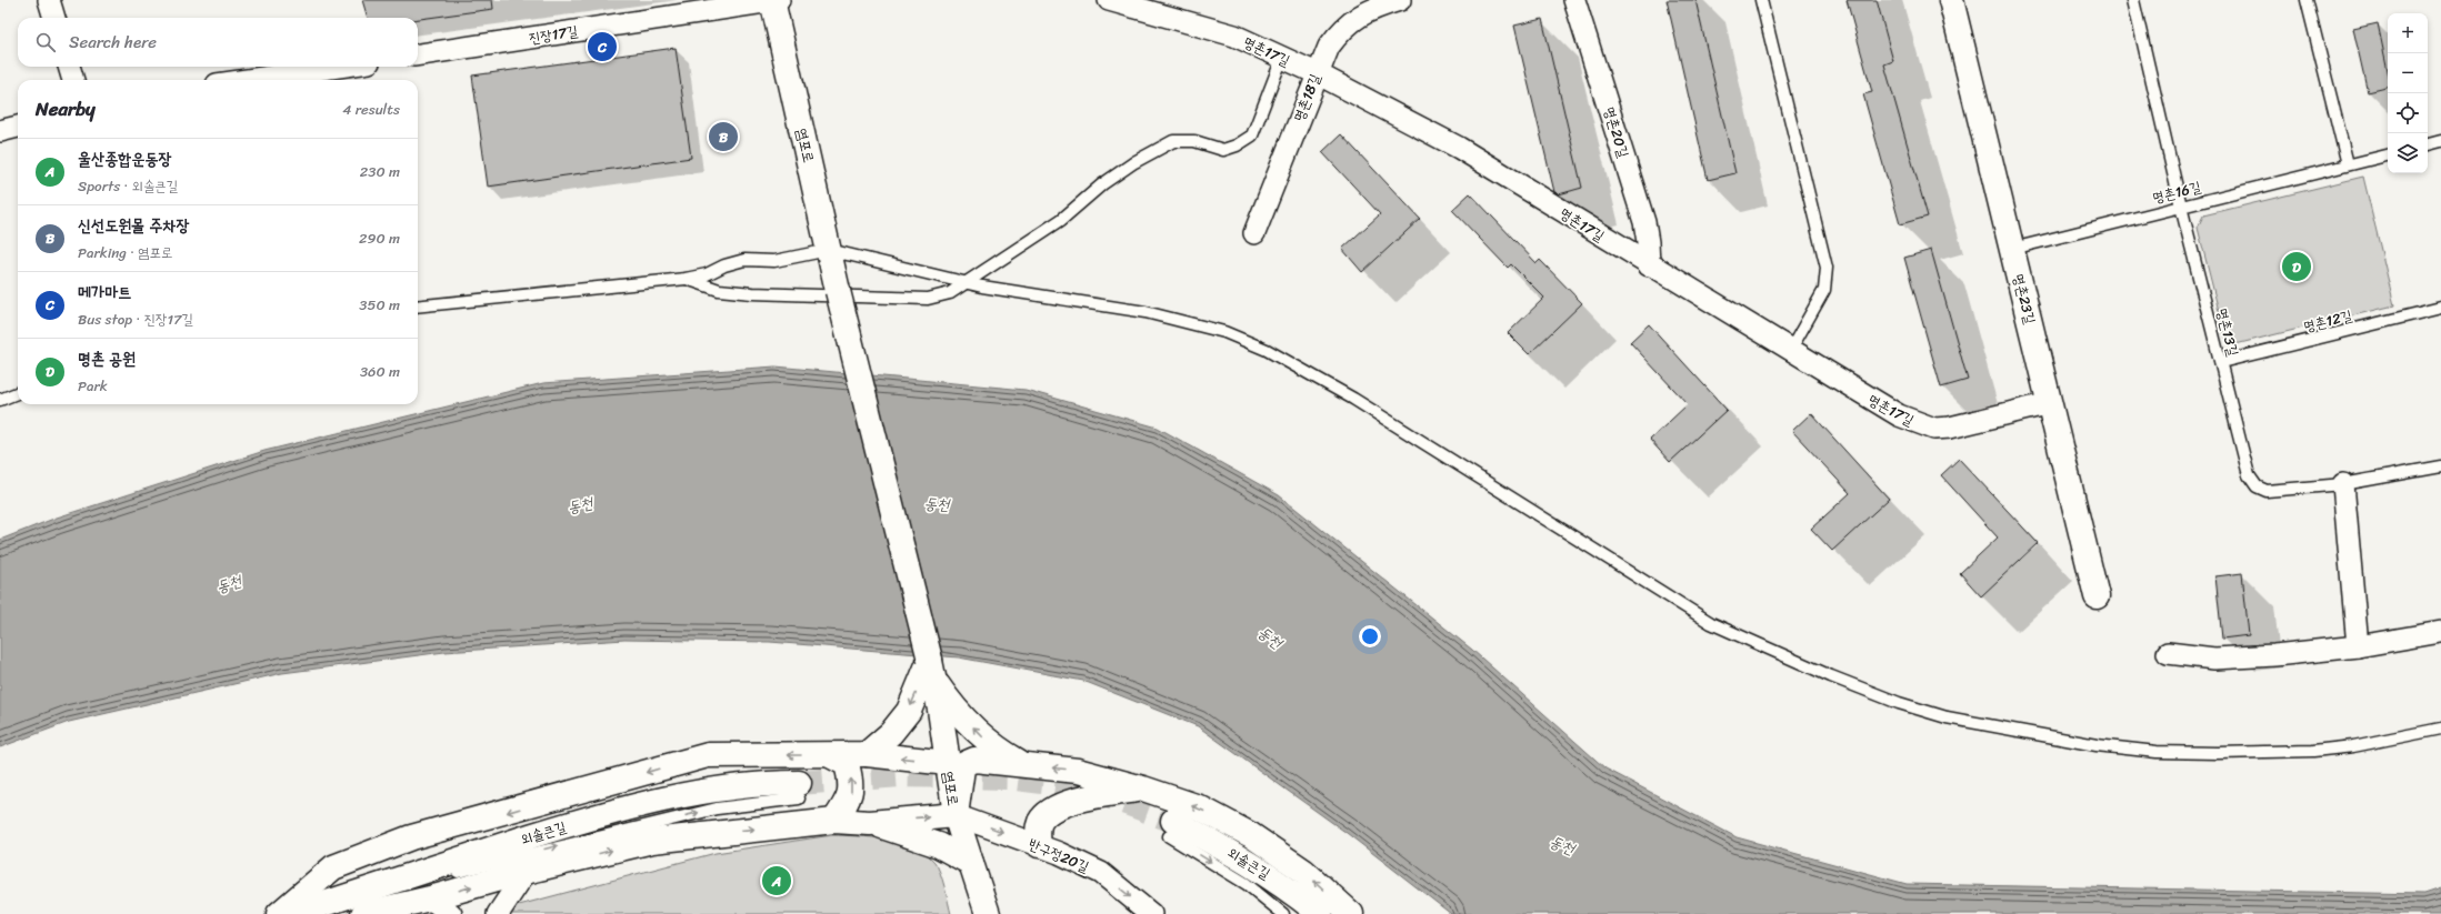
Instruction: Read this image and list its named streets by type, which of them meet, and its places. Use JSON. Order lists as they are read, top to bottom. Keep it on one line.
{"streets":{"main road":["염포로","명촌23길","외솔큰길"],"street":["진장17길","명촌17길","명촌18길","명촌20길","반구정20길"],"lane":["명촌16길","명촌12길","명촌13길"]},"crossings":[["진장17길","염포로"],["명촌17길","명촌18길"],["명촌17길","명촌20길"],["명촌17길","명촌23길"],["염포로","반구정20길"],["명촌16길","명촌23길"],["명촌16길","명촌13길"],["명촌12길","명촌13길"]],"one_way":["반구정20길"],"water":["동천"],"page":{"map_buttons":["+","−"],"search":"Search here","pins":["C","B","D","A"],"heading":["Nearby","4 results"],"list":[{"mark":"A","name":"울산종합운동장","note":"Sports · 외솔큰길","value":"230 m"},{"mark":"B","name":"신선도원몰 주차장","note":"Parking · 염포로","value":"290 m"},{"mark":"C","name":"메가마트","note":"Bus stop · 진장17길","value":"350 m"},{"mark":"D","name":"명촌 공원","note":"Park","value":"360 m"}]}}
